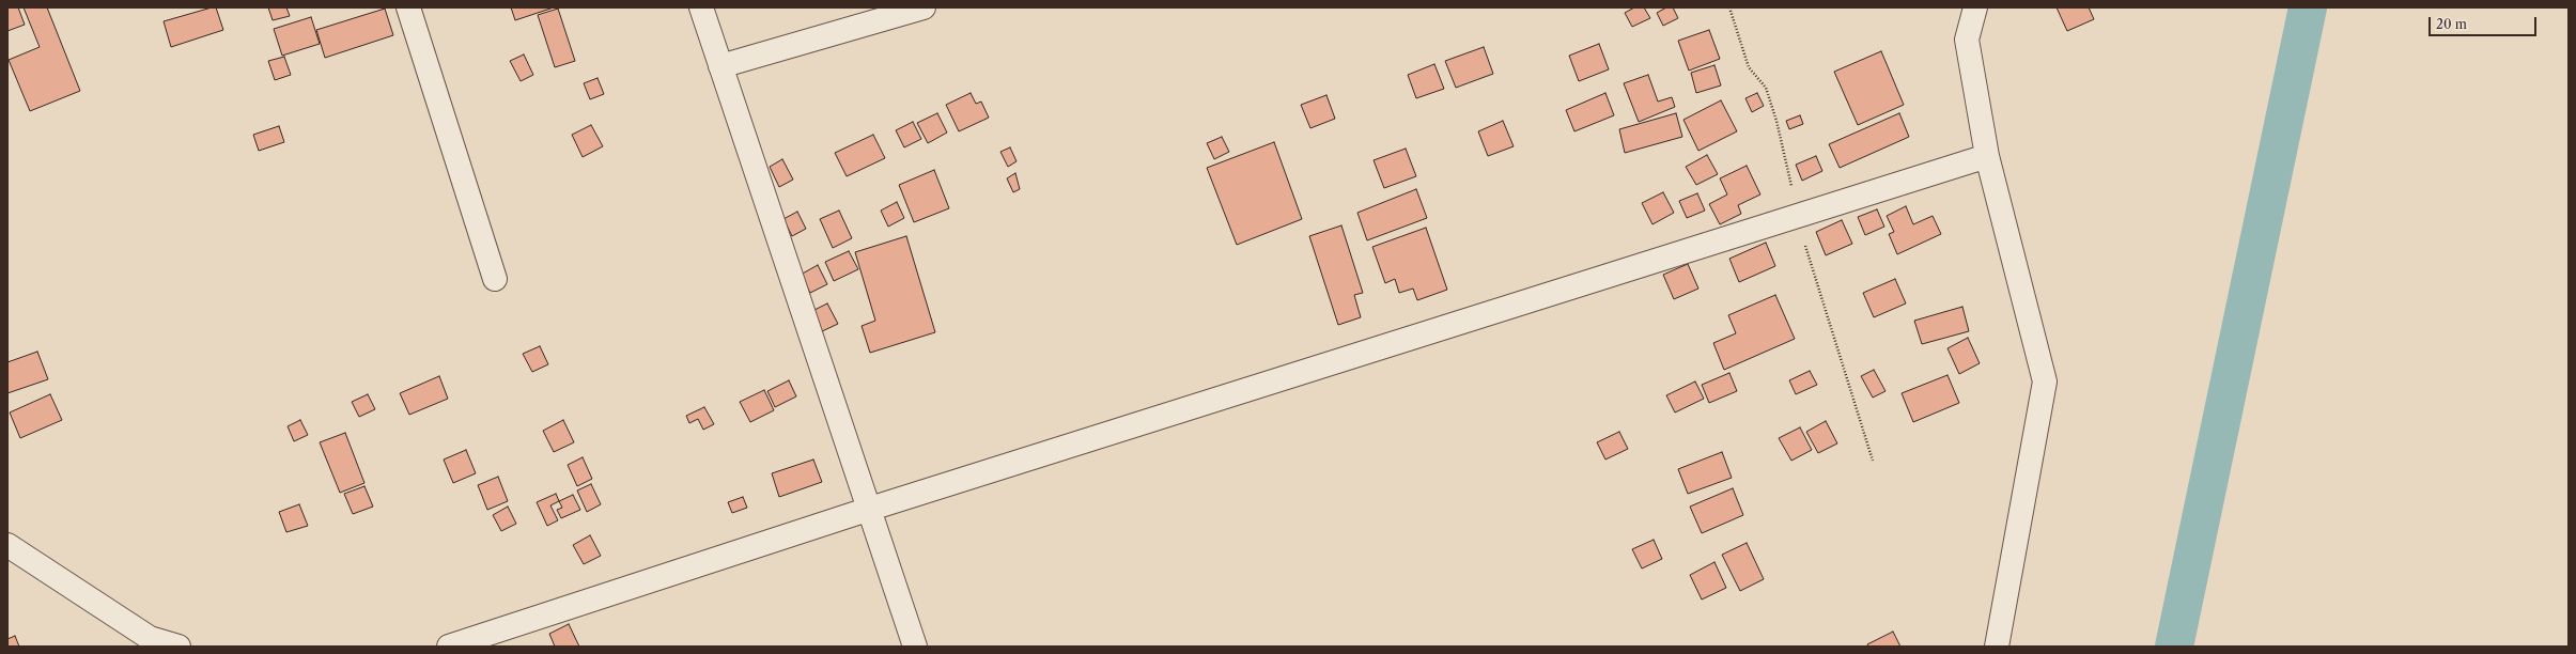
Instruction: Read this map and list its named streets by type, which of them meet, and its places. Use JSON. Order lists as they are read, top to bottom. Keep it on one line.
{"scale_bar":"20 m"}
